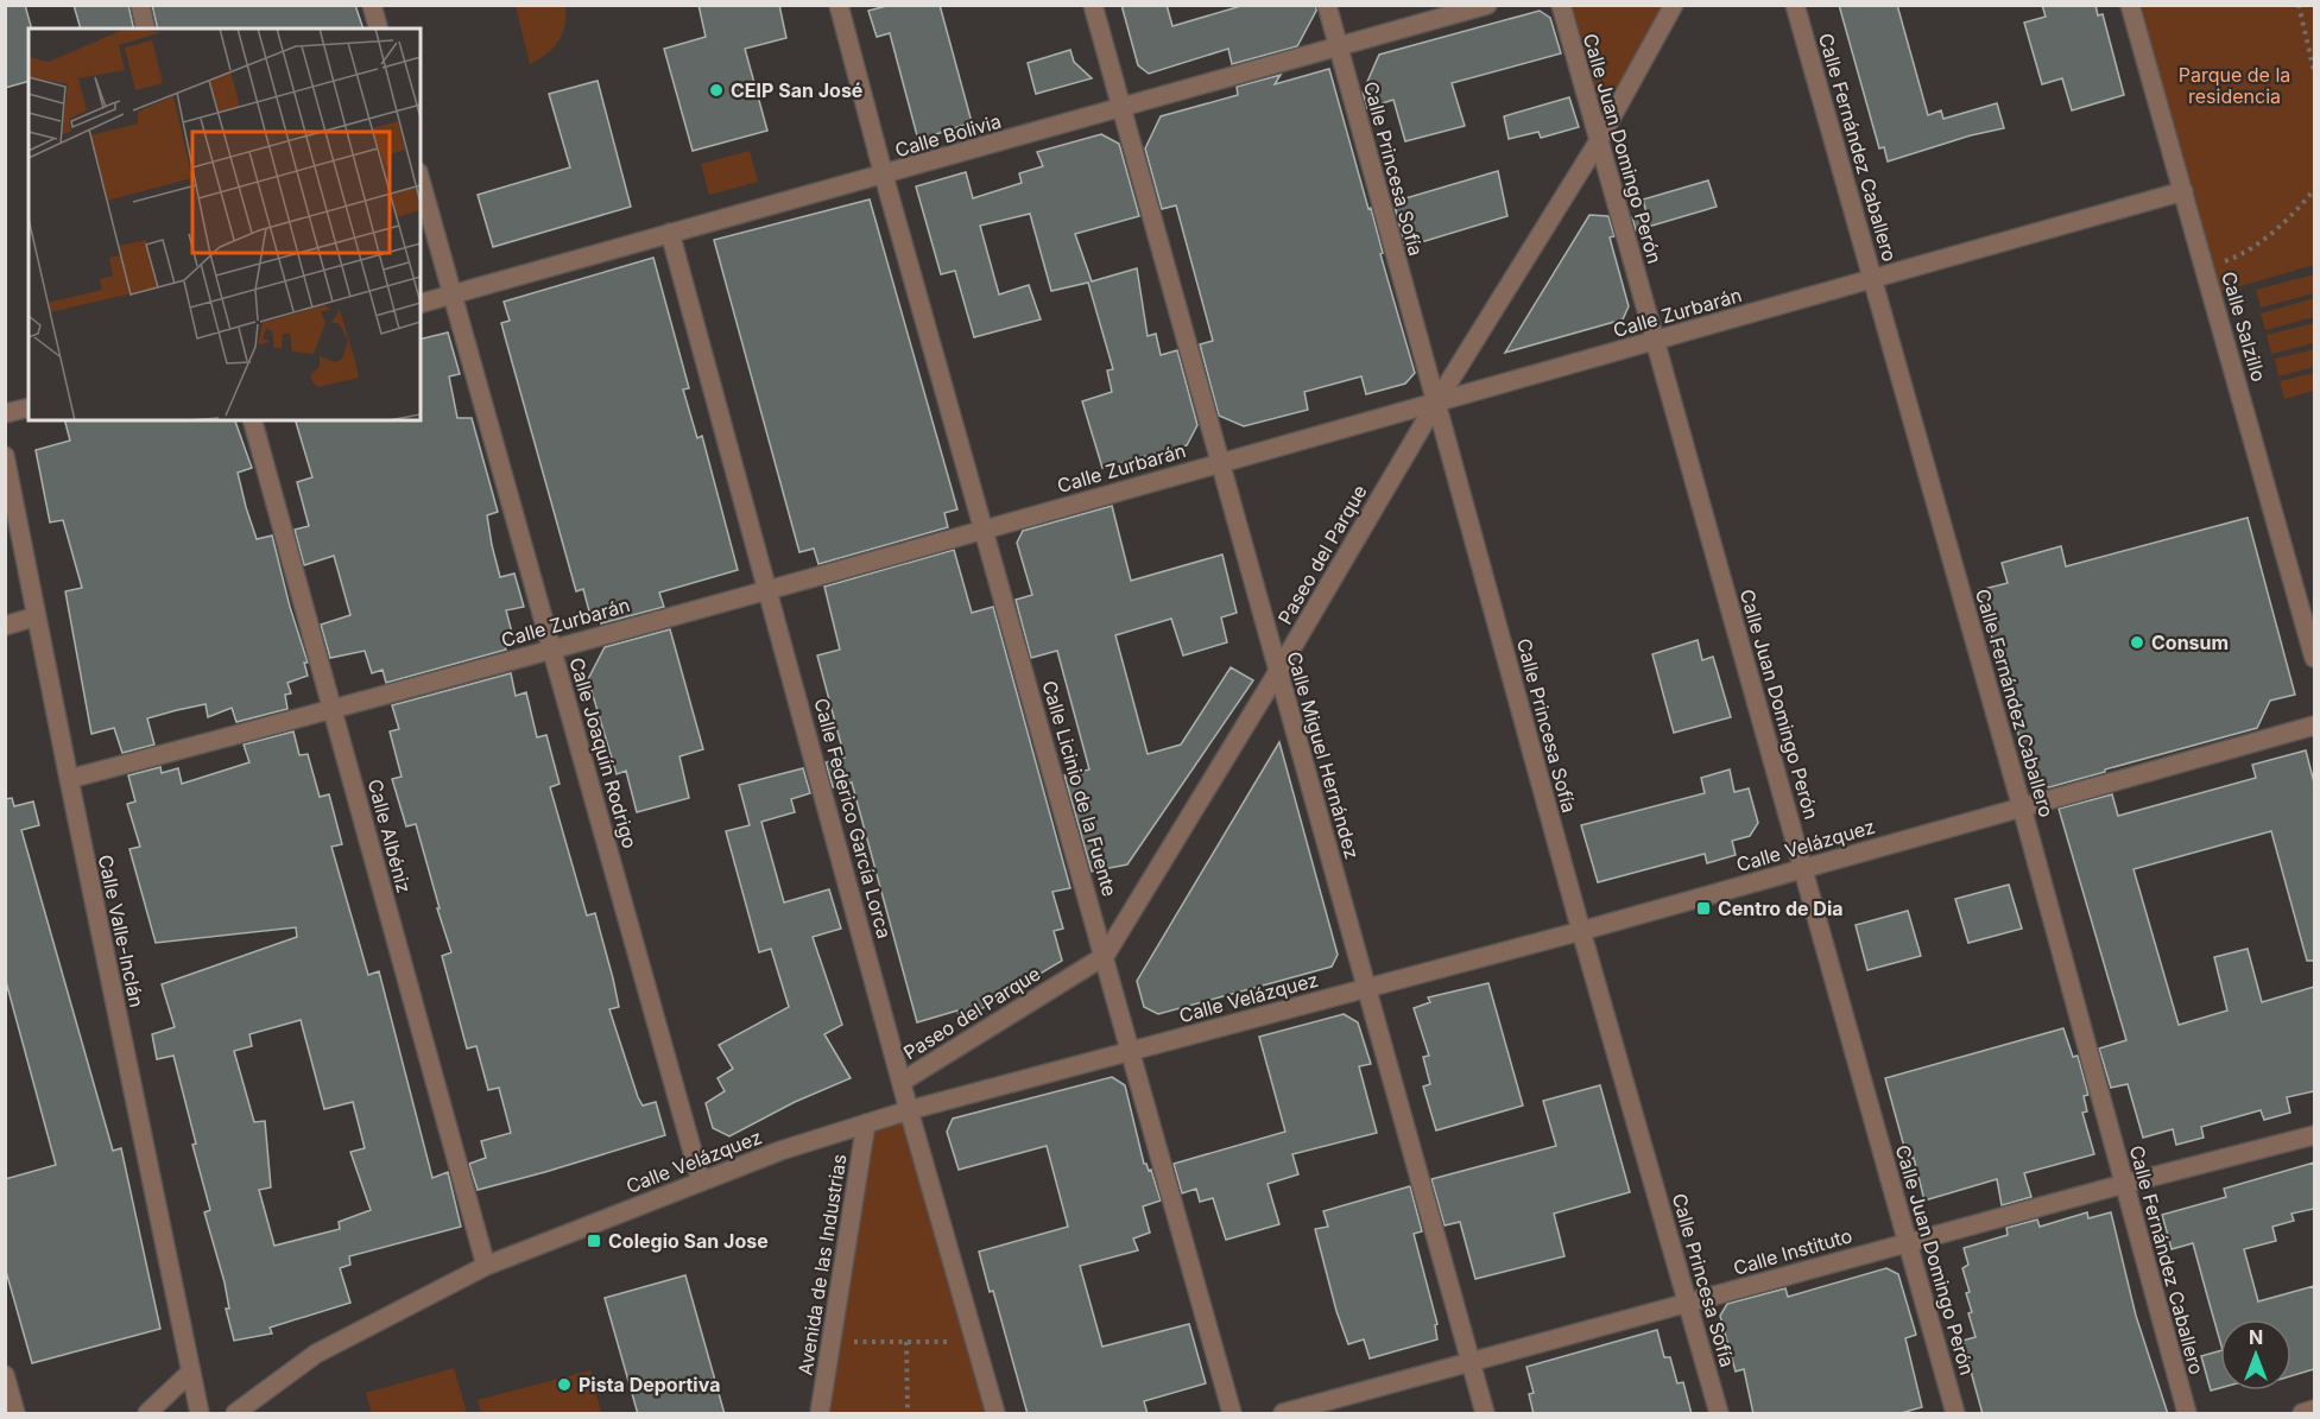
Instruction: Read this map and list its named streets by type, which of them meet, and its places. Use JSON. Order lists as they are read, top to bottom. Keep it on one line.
{"streets":{"street":["Calle Bolivia","Calle Fernández Caballero","Calle Juan Domingo Perón","Calle Princesa Sofía","Calle Zurbarán","Calle Salzillo","Paseo del Parque","Calle Joaquín Rodrigo","Calle Miguel Hernández","Calle Licinio de la Fuente","Calle Federico García Lorca","Calle Albéniz","Calle Velázquez","Calle Valle-Inclán","Calle Instituto","Avenida de las Industrias"]},"crossings":[["Calle Bolivia","Calle Princesa Sofía"],["Calle Bolivia","Calle Joaquín Rodrigo"],["Calle Bolivia","Calle Miguel Hernández"],["Calle Bolivia","Calle Licinio de la Fuente"],["Calle Bolivia","Calle Federico García Lorca"],["Calle Fernández Caballero","Calle Zurbarán"],["Calle Fernández Caballero","Calle Velázquez"],["Calle Fernández Caballero","Calle Instituto"],["Calle Juan Domingo Perón","Calle Zurbarán"],["Calle Juan Domingo Perón","Paseo del Parque"],["Calle Juan Domingo Perón","Calle Velázquez"],["Calle Juan Domingo Perón","Calle Instituto"],["Calle Princesa Sofía","Calle Zurbarán"],["Calle Princesa Sofía","Paseo del Parque"],["Calle Princesa Sofía","Calle Velázquez"],["Calle Princesa Sofía","Calle Instituto"],["Calle Zurbarán","Calle Salzillo"],["Calle Zurbarán","Paseo del Parque"],["Calle Zurbarán","Calle Joaquín Rodrigo"],["Calle Zurbarán","Calle Miguel Hernández"],["Calle Zurbarán","Calle Licinio de la Fuente"],["Calle Zurbarán","Calle Federico García Lorca"],["Calle Zurbarán","Calle Albéniz"],["Calle Zurbarán","Calle Valle-Inclán"],["Paseo del Parque","Calle Miguel Hernández"],["Paseo del Parque","Calle Licinio de la Fuente"],["Paseo del Parque","Calle Federico García Lorca"],["Calle Joaquín Rodrigo","Calle Velázquez"],["Calle Miguel Hernández","Calle Velázquez"],["Calle Miguel Hernández","Calle Instituto"],["Calle Licinio de la Fuente","Calle Velázquez"],["Calle Federico García Lorca","Calle Velázquez"],["Calle Albéniz","Calle Velázquez"],["Calle Velázquez","Avenida de las Industrias"]],"parks":["Parque de la residencia"],"places":{"other":["CEIP San José","Consum","Pista Deportiva"],"transit":["Centro de Dia","Colegio San Jose"]},"north":"top"}
